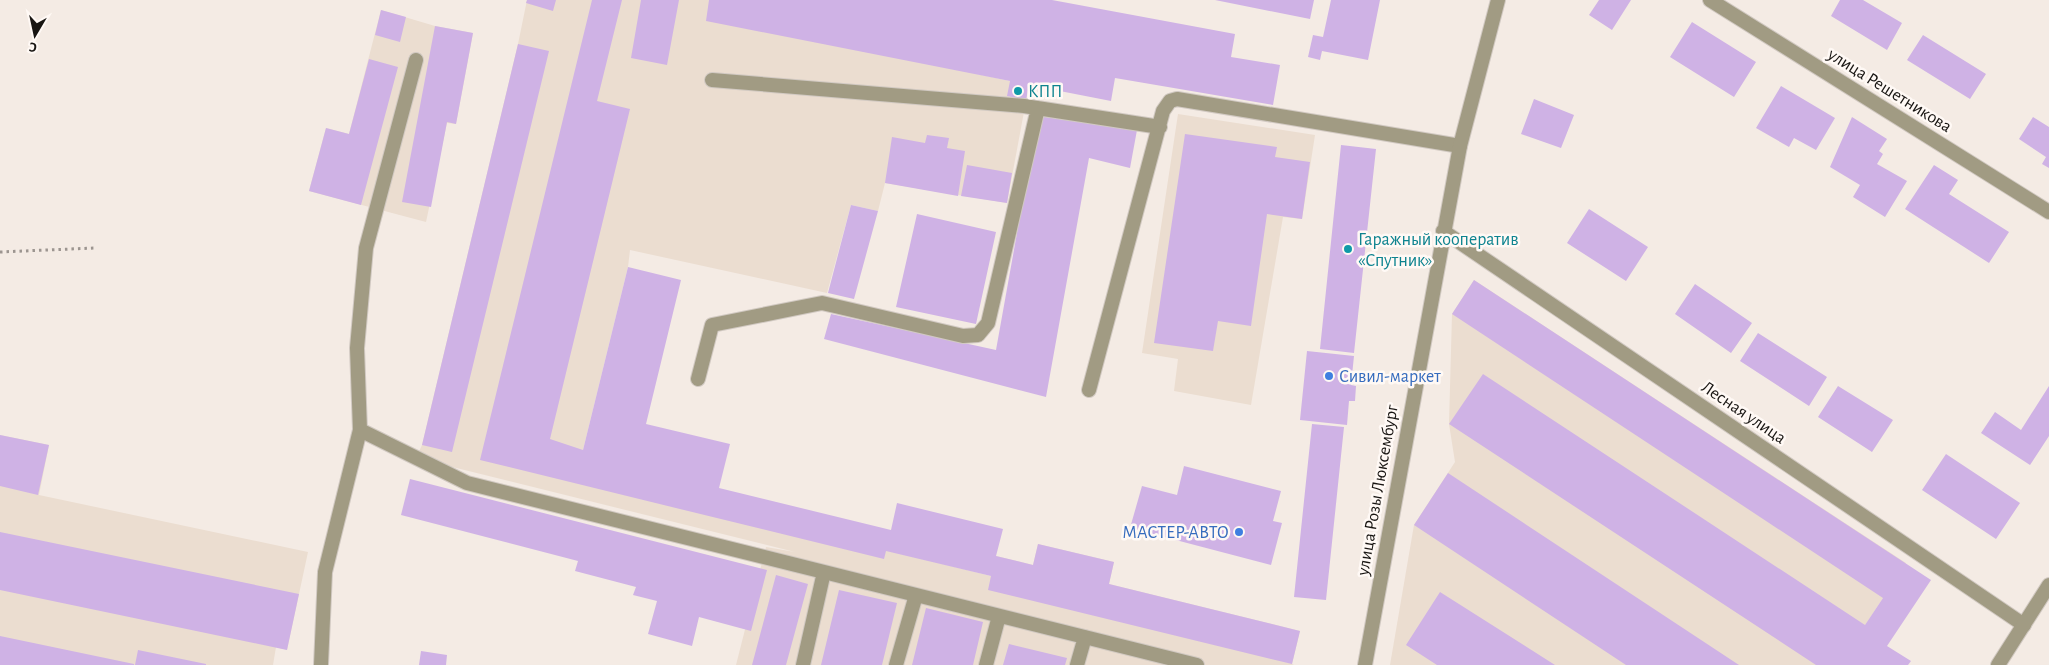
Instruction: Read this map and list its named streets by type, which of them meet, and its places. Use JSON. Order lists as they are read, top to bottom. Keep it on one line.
{"streets":{"street":["улица Решетникова","Лесная улица","улица Розы Люксембург"]},"crossings":[["Лесная улица","улица Розы Люксембург"]],"places":["КПП","Гаражный кооператив «Спутник»","Сивил-маркет","МАСТЕР-АВТО"],"north":"bottom"}
